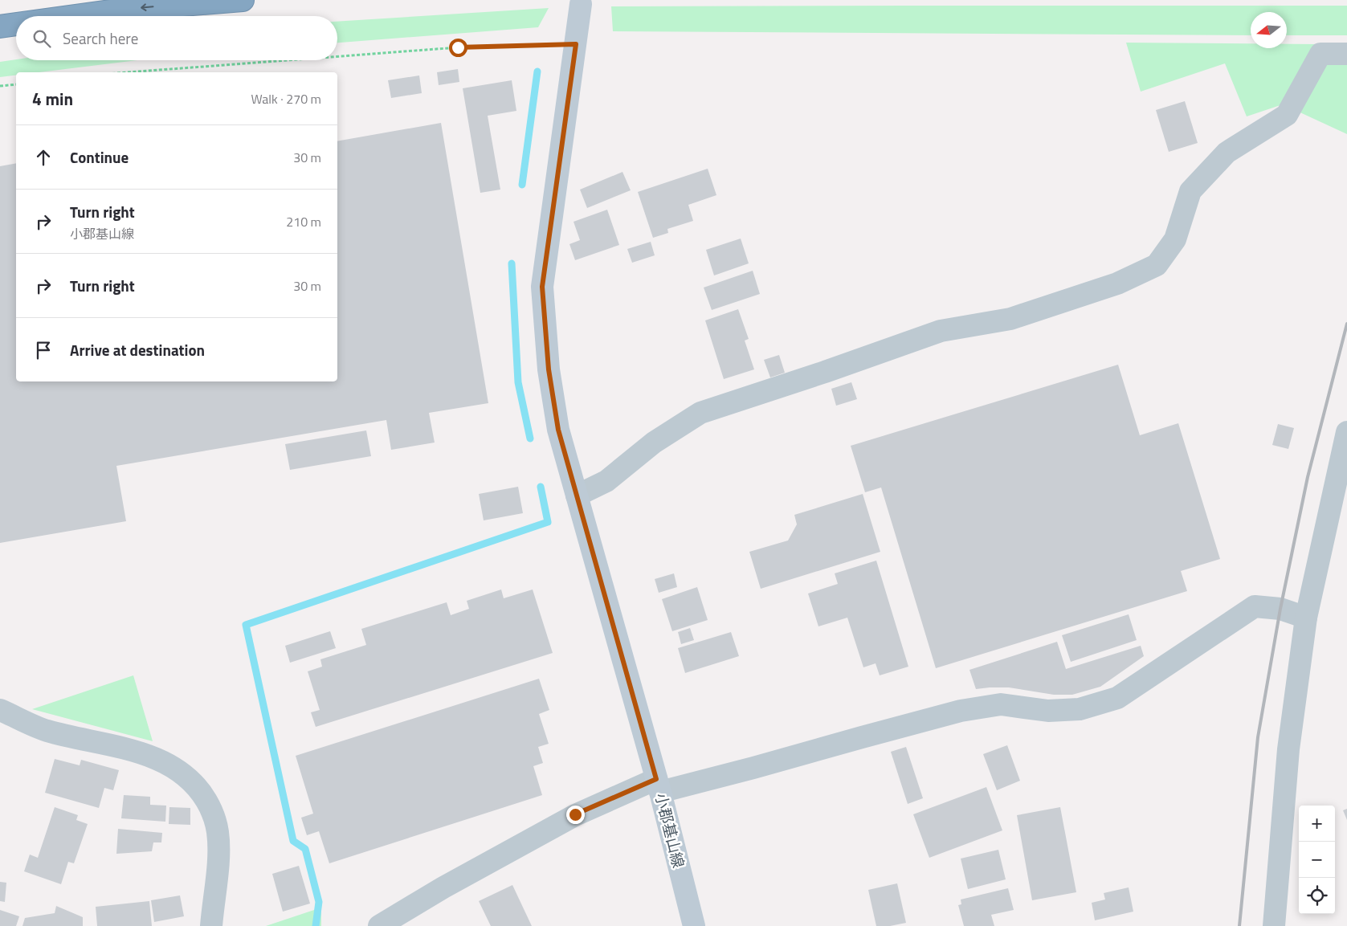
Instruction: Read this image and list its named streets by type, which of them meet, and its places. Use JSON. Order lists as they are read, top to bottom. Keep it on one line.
{"streets":{"main road":["小郡基山線"]},"north":"left","page":{"search":"Search here","heading":["4 min","Walk · 270 m"],"list":[["Continue","30 m"],["Turn right","小郡基山線","210 m"],["Turn right","30 m"],"Arrive at destination"],"map_buttons":["+","−"]}}
